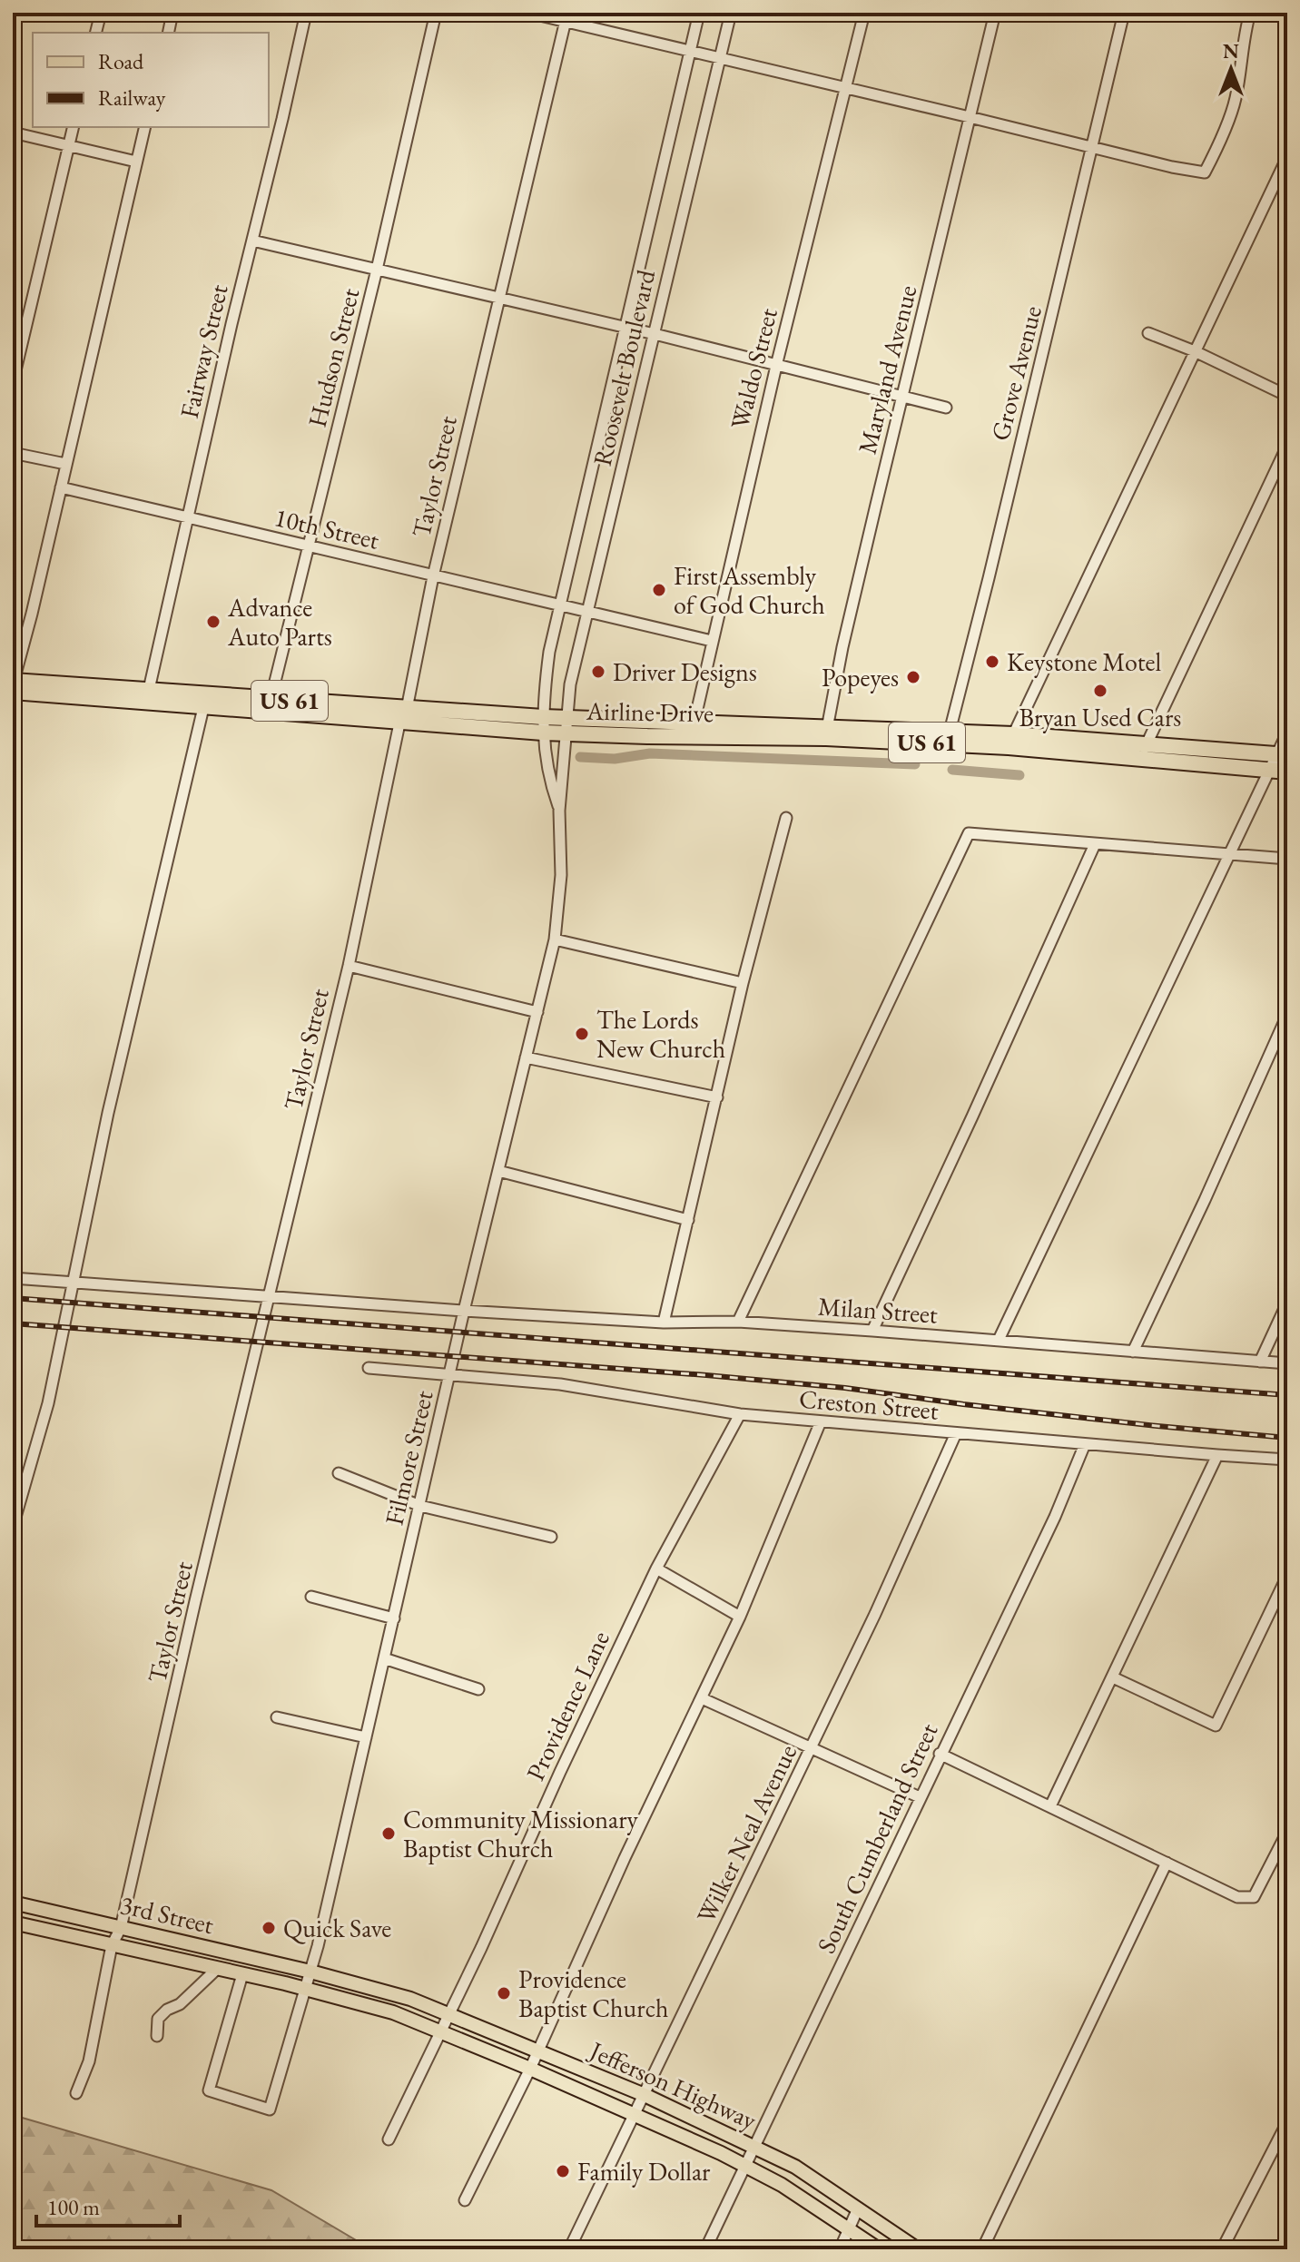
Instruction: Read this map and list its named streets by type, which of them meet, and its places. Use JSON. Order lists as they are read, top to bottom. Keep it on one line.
{"streets":{"highway":["US 61","Airline Drive"],"main road":["3rd Street","Jefferson Highway"],"street":["Fairway Street","Hudson Street","Roosevelt Boulevard","Waldo Street","Maryland Avenue","Grove Avenue","Taylor Street","10th Street","Milan Street","Creston Street","Filmore Street","Providence Lane","Wilker Neal Avenue","South Cumberland Street"]},"crossings":[["Fairway Street","10th Street"],["Fairway Street","Airline Drive"],["Hudson Street","10th Street"],["Hudson Street","Airline Drive"],["Roosevelt Boulevard","10th Street"],["Roosevelt Boulevard","Airline Drive"],["Roosevelt Boulevard","Filmore Street"],["Waldo Street","10th Street"],["Waldo Street","Airline Drive"],["Maryland Avenue","Airline Drive"],["Grove Avenue","Airline Drive"],["Taylor Street","10th Street"],["Taylor Street","Airline Drive"],["Taylor Street","Milan Street"],["Taylor Street","3rd Street"],["Airline Drive","Filmore Street"],["Milan Street","Filmore Street"],["Creston Street","Filmore Street"],["Creston Street","Providence Lane"],["Creston Street","Wilker Neal Avenue"],["Creston Street","South Cumberland Street"],["Filmore Street","3rd Street"],["Filmore Street","Jefferson Highway"],["Providence Lane","Jefferson Highway"],["Wilker Neal Avenue","Jefferson Highway"],["South Cumberland Street","Jefferson Highway"],["3rd Street","Jefferson Highway"]],"places":["First Assembly of God Church","Advance Auto Parts","Keystone Motel","Driver Designs","Popeyes","Bryan Used Cars","The Lords New Church","Community Missionary Baptist Church","Quick Save","Providence Baptist Church","Family Dollar"],"legend":["Road","Railway"],"scale_bar":"100 m","north":"top"}
